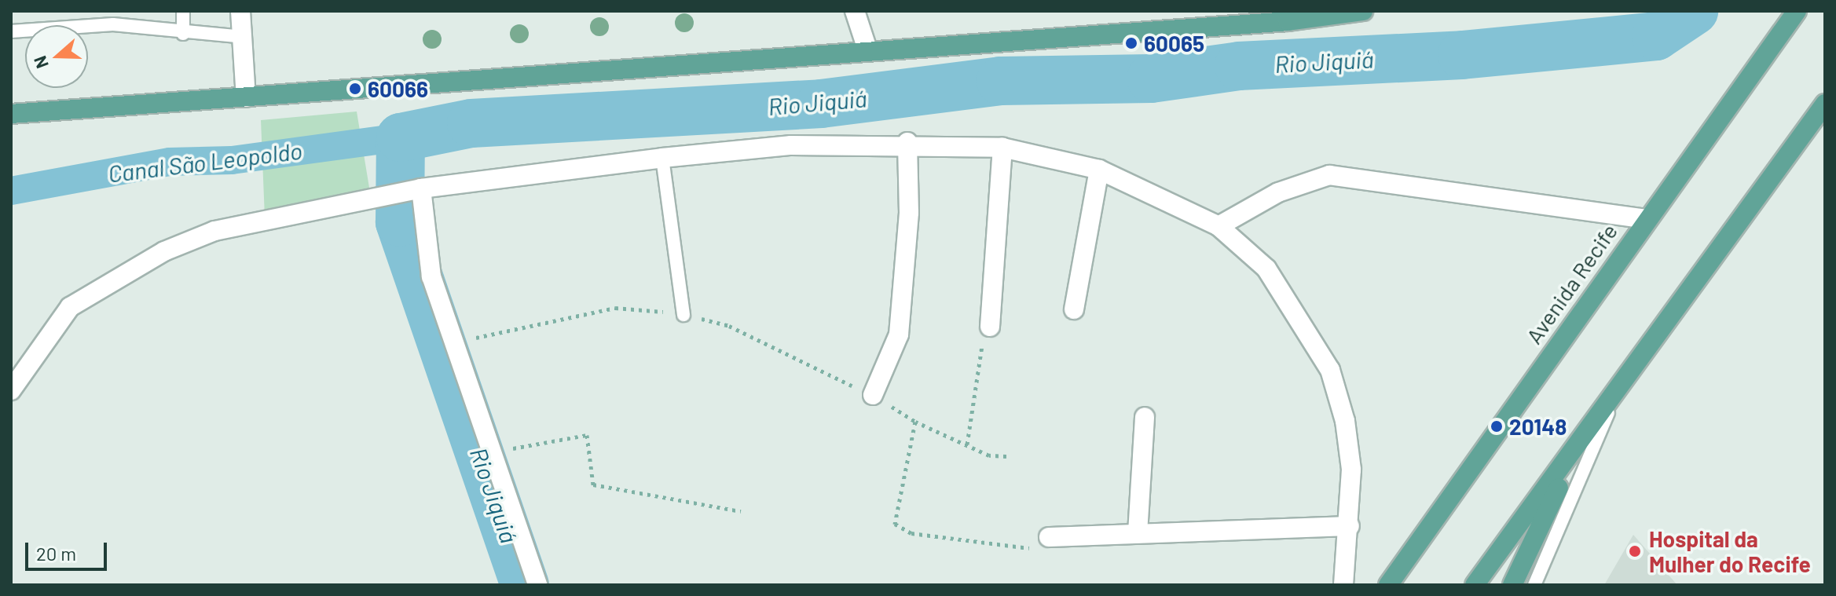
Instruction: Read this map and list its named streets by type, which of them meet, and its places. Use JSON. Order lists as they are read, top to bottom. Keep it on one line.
{"streets":{"main road":["Avenida Recife"]},"water":["Rio Jiquiá","Canal São Leopoldo"],"places":["60065","60066","20148","Hospital da Mulher do Recife"],"scale_bar":"20 m","north":"left"}
